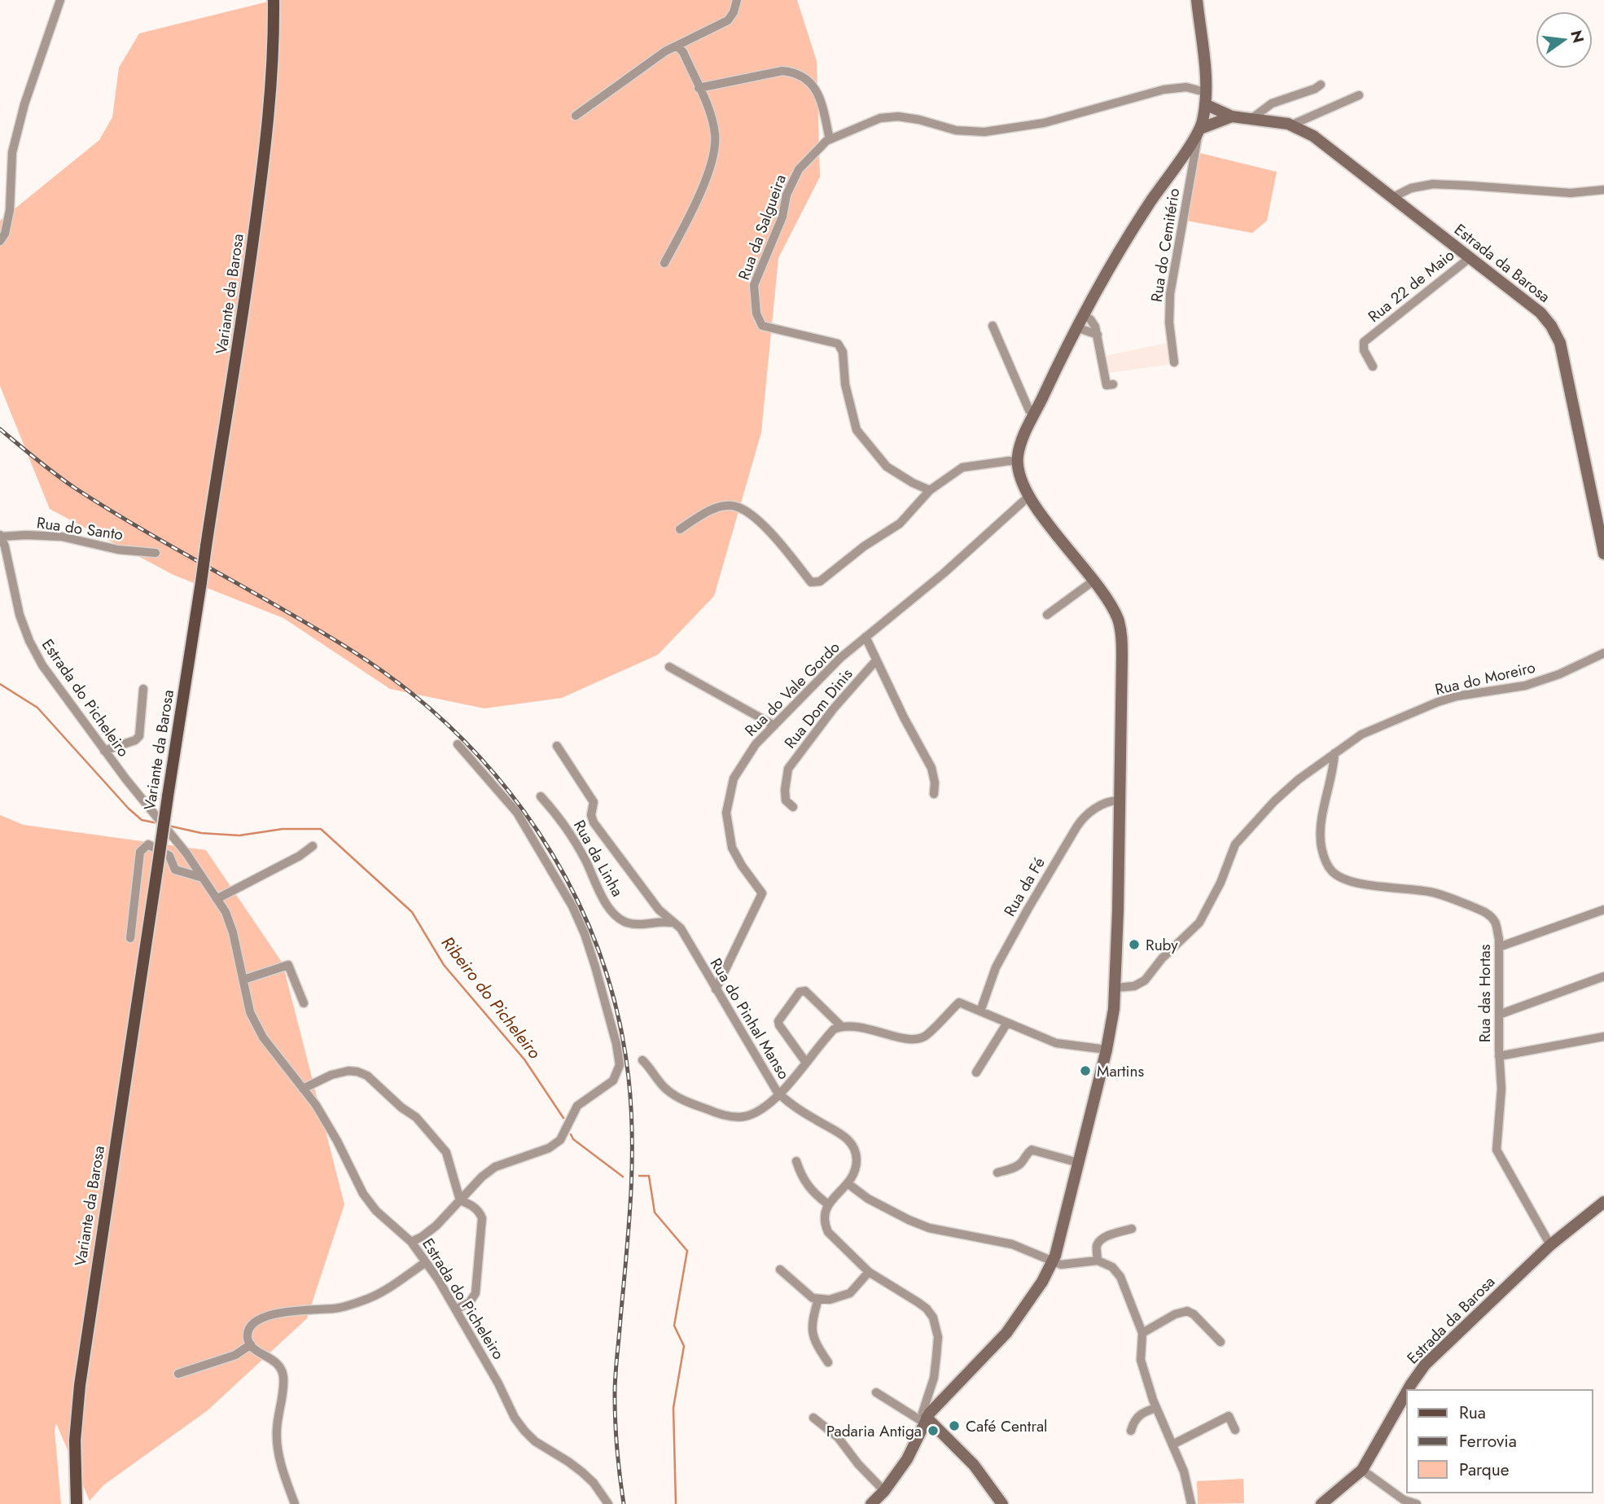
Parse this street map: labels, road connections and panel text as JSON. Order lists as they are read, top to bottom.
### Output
{
  "streets": {
    "main road": ["Estrada da Barosa", "Variante da Barosa"],
    "street": [
      "Rua da Salgueira",
      "Rua do Cemitério",
      "Rua 22 de Maio",
      "Rua do Santo",
      "Rua do Moreiro",
      "Rua do Vale Gordo",
      "Estrada do Picheleiro",
      "Rua Dom Dinis",
      "Rua da Linha",
      "Rua da Fé",
      "Rua das Hortas",
      "Rua do Pinhal Manso"
    ]
  },
  "crossings": [
    ["Rua da Salgueira", "Estrada da Barosa"],
    ["Rua do Cemitério", "Estrada da Barosa"],
    ["Estrada da Barosa", "Rua 22 de Maio"],
    ["Estrada da Barosa", "Rua das Hortas"],
    ["Rua do Santo", "Estrada do Picheleiro"],
    ["Rua do Moreiro", "Rua das Hortas"],
    ["Rua do Vale Gordo", "Rua do Pinhal Manso"],
    ["Rua da Linha", "Rua do Pinhal Manso"]
  ],
  "water": ["Ribeiro do Picheleiro"],
  "places": [
    "Ruby",
    "Martins",
    "Café Central",
    "Padaria Antiga"
  ],
  "legend": ["Rua", "Ferrovia", "Parque"],
  "north": "right"
}
